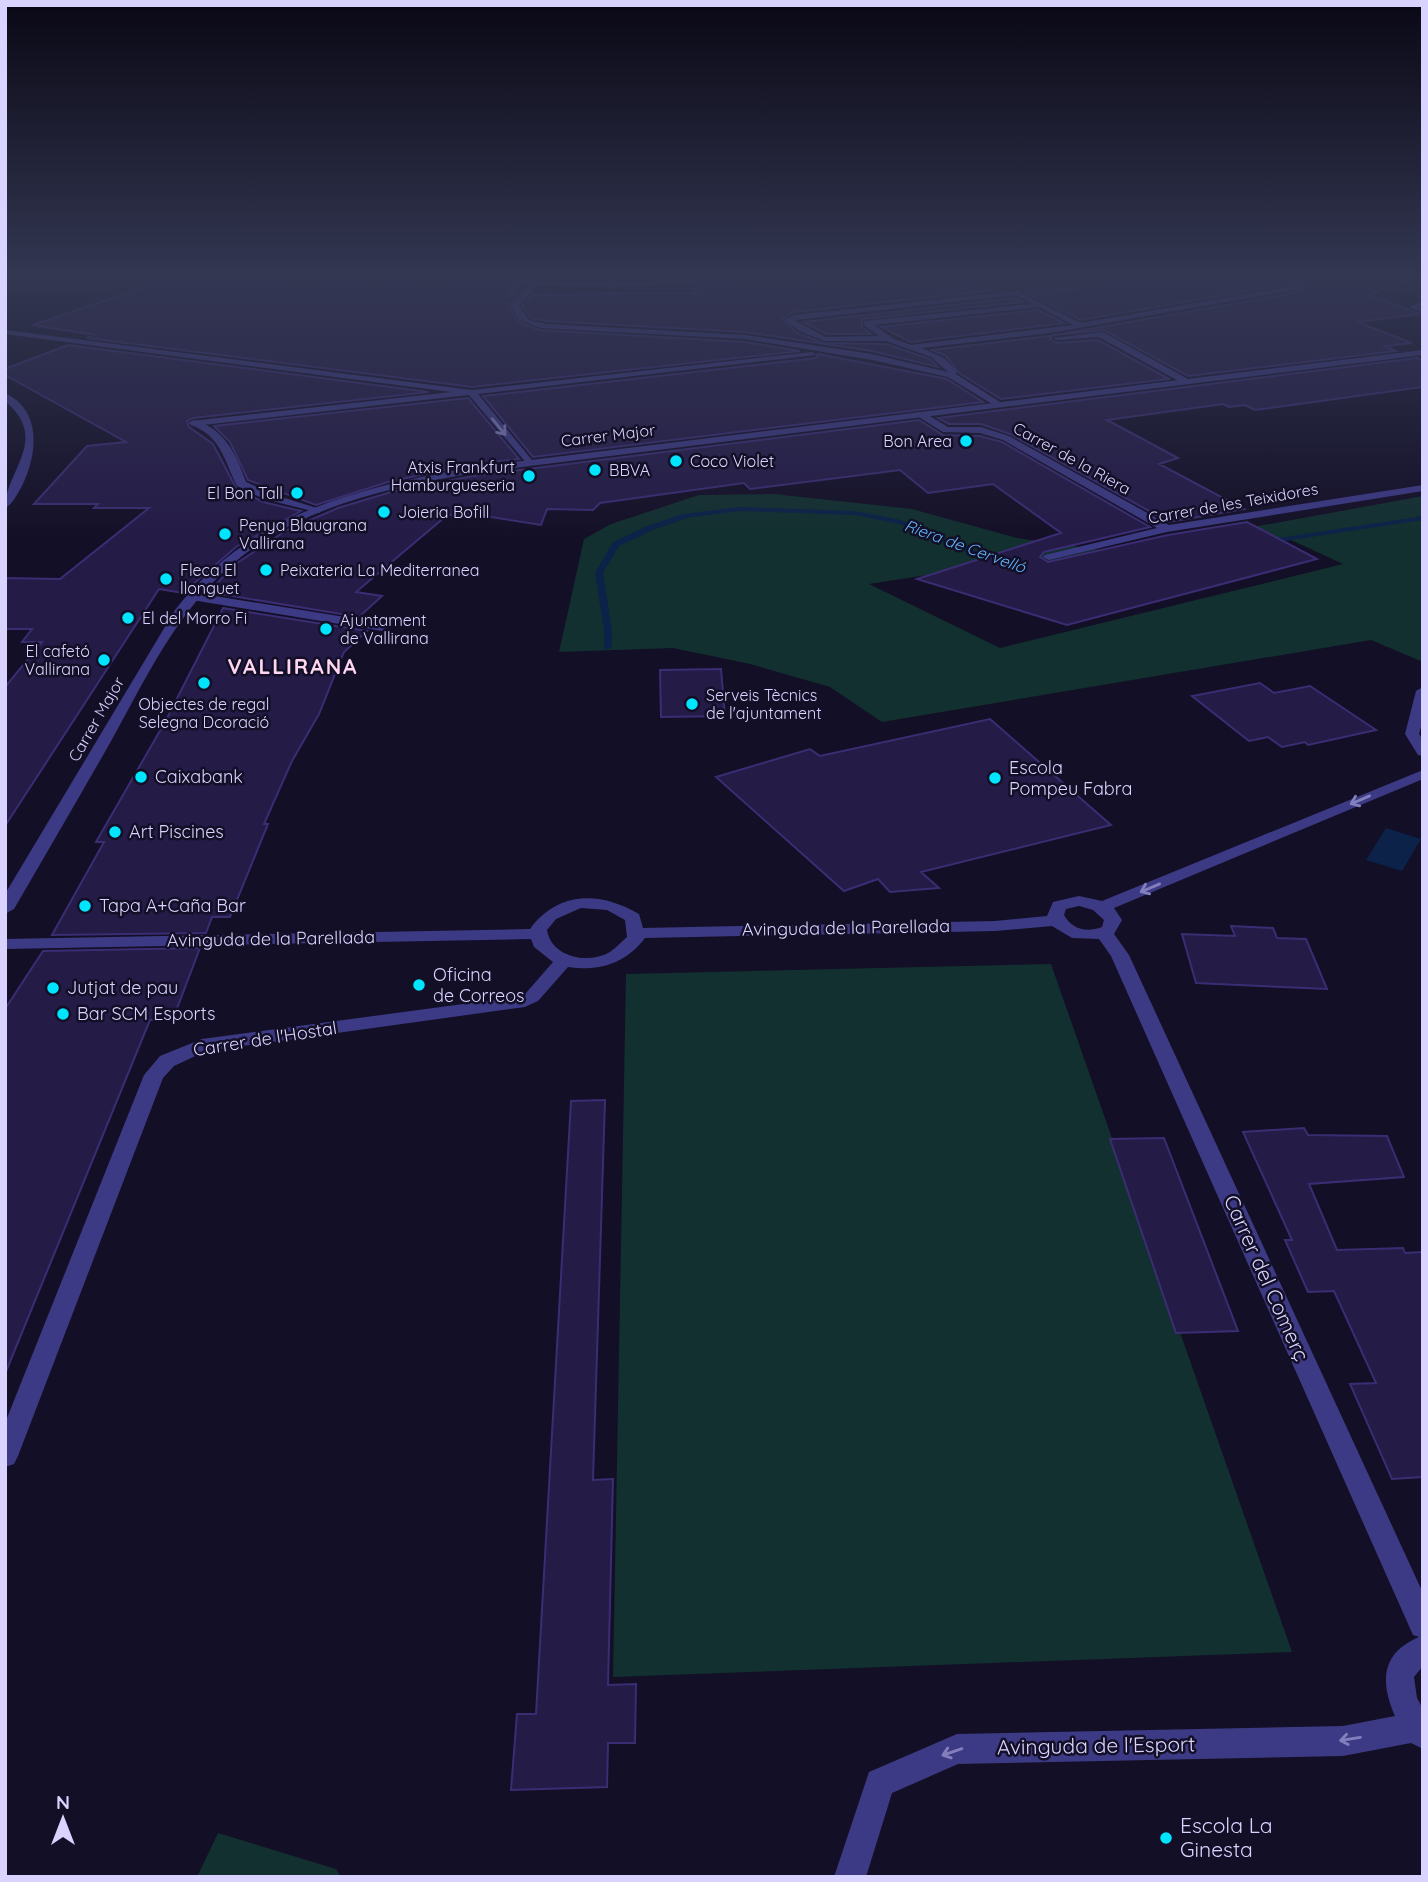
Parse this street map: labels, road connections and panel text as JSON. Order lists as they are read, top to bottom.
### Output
{
  "streets": {
    "street": [
      "Carrer Major",
      "Carrer de la Riera",
      "Carrer de les Teixidores",
      "Avinguda de la Parellada",
      "Carrer de l'Hostal",
      "Carrer del Comerç",
      "Avinguda de l'Esport"
    ]
  },
  "crossings": [
    ["Carrer Major", "Carrer de la Riera"],
    ["Carrer de la Riera", "Carrer de les Teixidores"],
    ["Avinguda de la Parellada", "Carrer de l'Hostal"]
  ],
  "one_way": ["Avinguda de l'Esport"],
  "districts": ["VALLIRANA"],
  "water": ["Riera de Cervelló"],
  "places": [
    "Bon Area",
    "Coco Violet",
    "BBVA",
    "Atxis Frankfurt Hamburgueseria",
    "El Bon Tall",
    "Joieria Bofill",
    "Penya Blaugrana Vallirana",
    "Peixateria La Mediterranea",
    "Fleca El llonguet",
    "El del Morro Fi",
    "Ajuntament de Vallirana",
    "El cafetó Vallirana",
    "Objectes de regal Selegna Dcoració",
    "Serveis Tècnics de l'ajuntament",
    "Caixabank",
    "Escola Pompeu Fabra",
    "Art Piscines",
    "Tapa A+Caña Bar",
    "Oficina de Correos",
    "Jutjat de pau",
    "Bar SCM Esports",
    "Escola La Ginesta"
  ],
  "north": "top"
}
